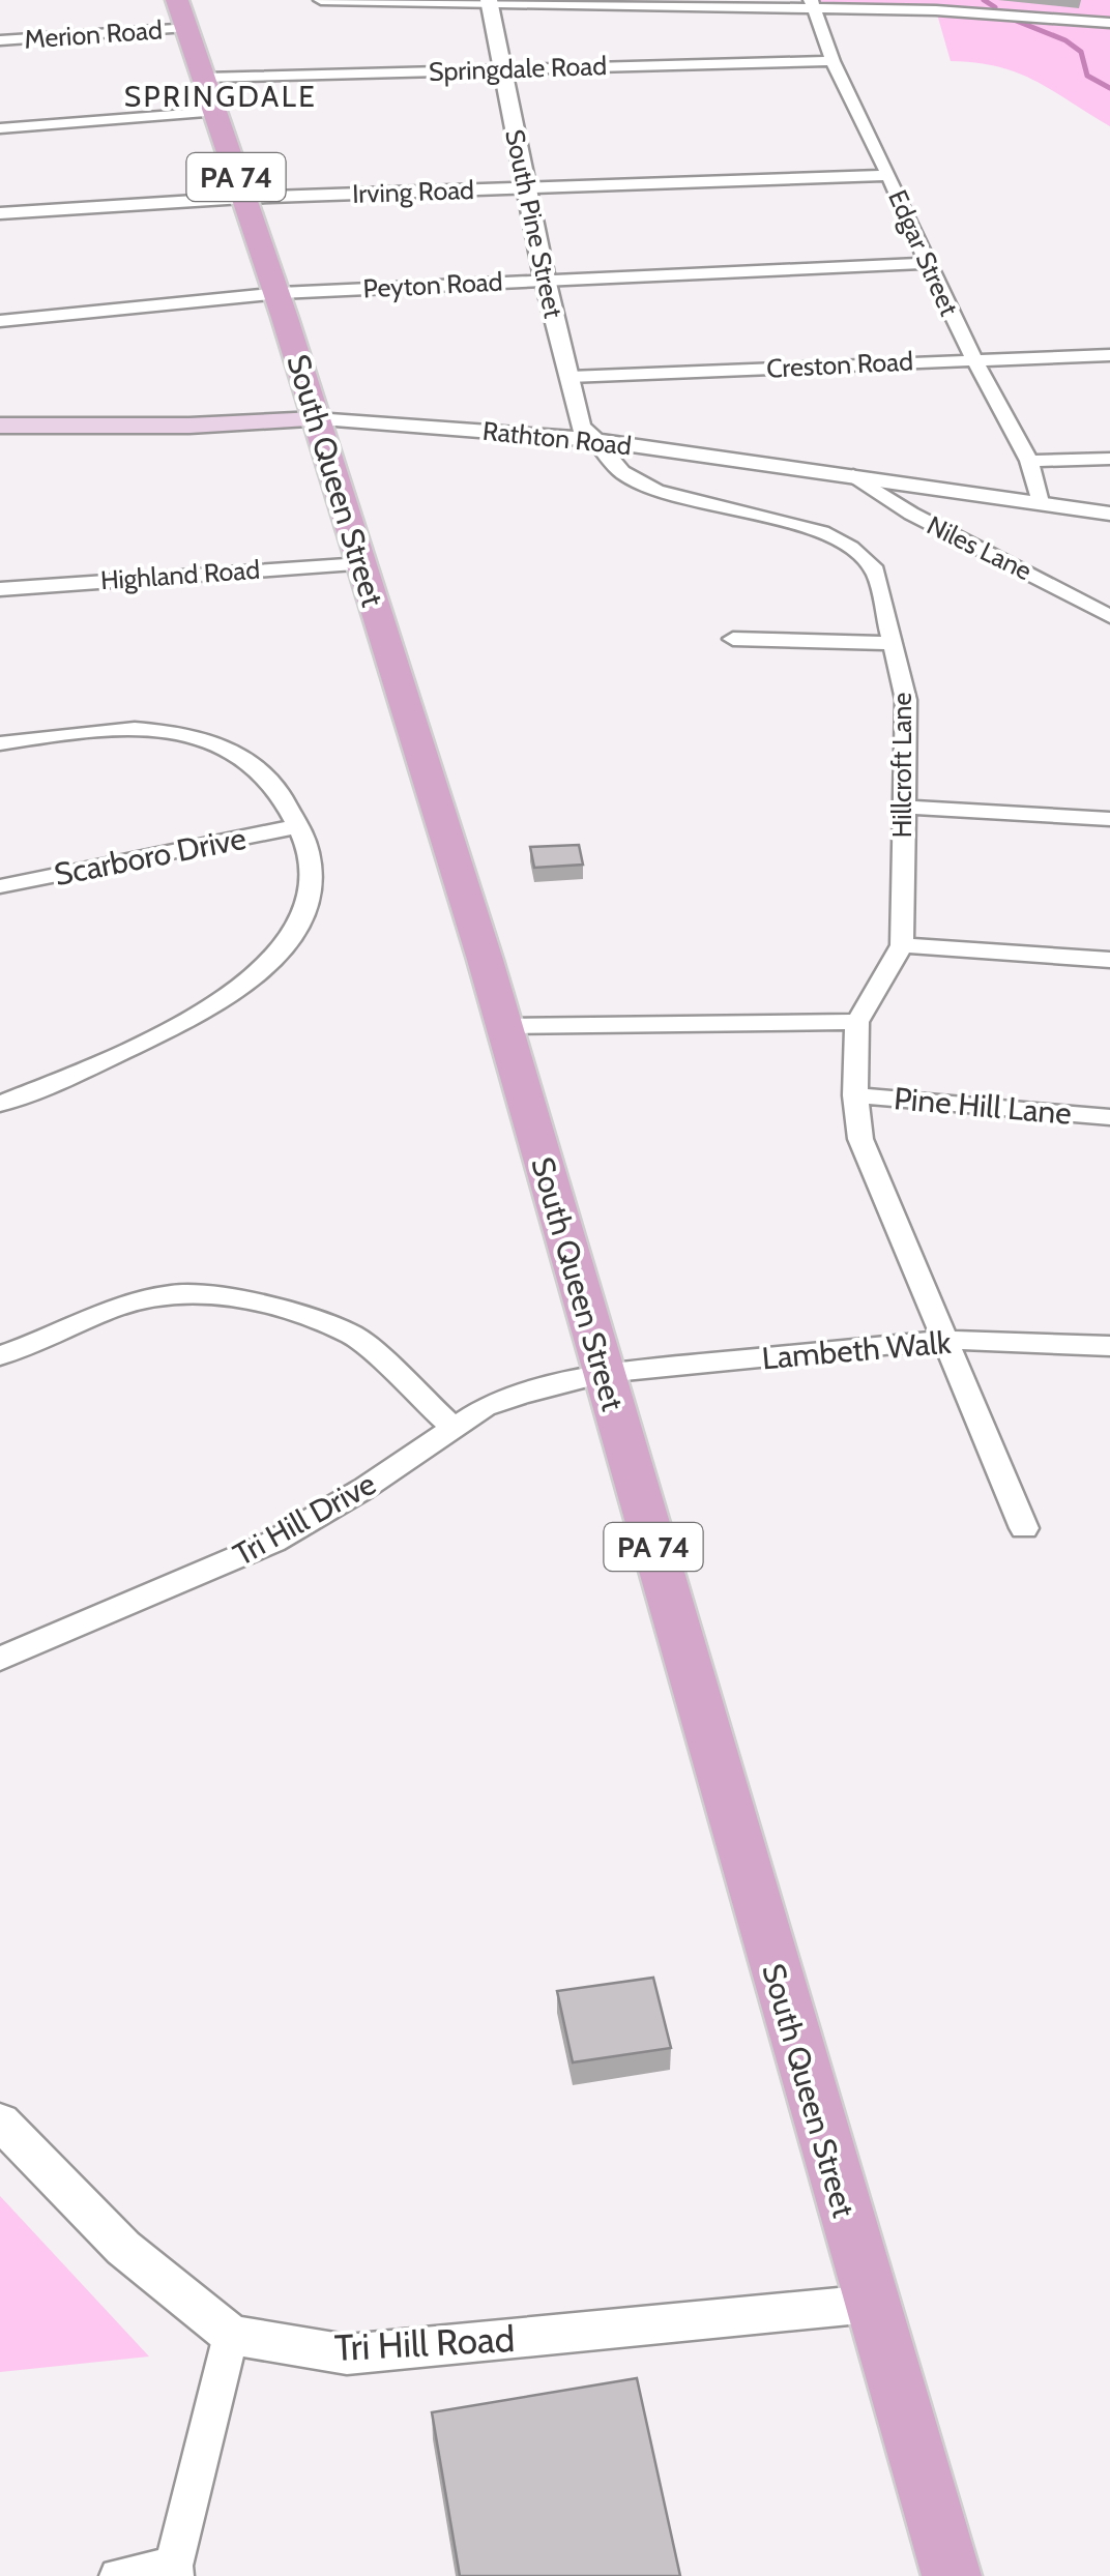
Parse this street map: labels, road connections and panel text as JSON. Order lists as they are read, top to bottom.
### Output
{
  "streets": {
    "main road": ["PA 74", "Rathton Road", "South Queen Street"],
    "street": [
      "Merion Road",
      "Springdale Road",
      "Irving Road",
      "South Pine Street",
      "Edgar Street",
      "Peyton Road",
      "Creston Road",
      "Niles Lane",
      "Highland Road",
      "Hillcroft Lane",
      "Scarboro Drive",
      "Pine Hill Lane",
      "Lambeth Walk",
      "Tri Hill Drive",
      "Tri Hill Road"
    ]
  },
  "crossings": [
    ["Merion Road", "South Queen Street"],
    ["Springdale Road", "South Pine Street"],
    ["Springdale Road", "Edgar Street"],
    ["Springdale Road", "South Queen Street"],
    ["Irving Road", "South Pine Street"],
    ["Irving Road", "Edgar Street"],
    ["Irving Road", "South Queen Street"],
    ["South Pine Street", "Peyton Road"],
    ["South Pine Street", "Creston Road"],
    ["South Pine Street", "Rathton Road"],
    ["South Pine Street", "Hillcroft Lane"],
    ["Edgar Street", "Peyton Road"],
    ["Edgar Street", "Creston Road"],
    ["Edgar Street", "Rathton Road"],
    ["Peyton Road", "South Queen Street"],
    ["Rathton Road", "South Queen Street"],
    ["Rathton Road", "Niles Lane"],
    ["Rathton Road", "Hillcroft Lane"],
    ["South Queen Street", "Highland Road"],
    ["South Queen Street", "Lambeth Walk"],
    ["South Queen Street", "Tri Hill Drive"],
    ["South Queen Street", "Tri Hill Road"],
    ["Hillcroft Lane", "Pine Hill Lane"],
    ["Hillcroft Lane", "Lambeth Walk"],
    ["Lambeth Walk", "Tri Hill Drive"]
  ],
  "districts": ["SPRINGDALE"]
}
